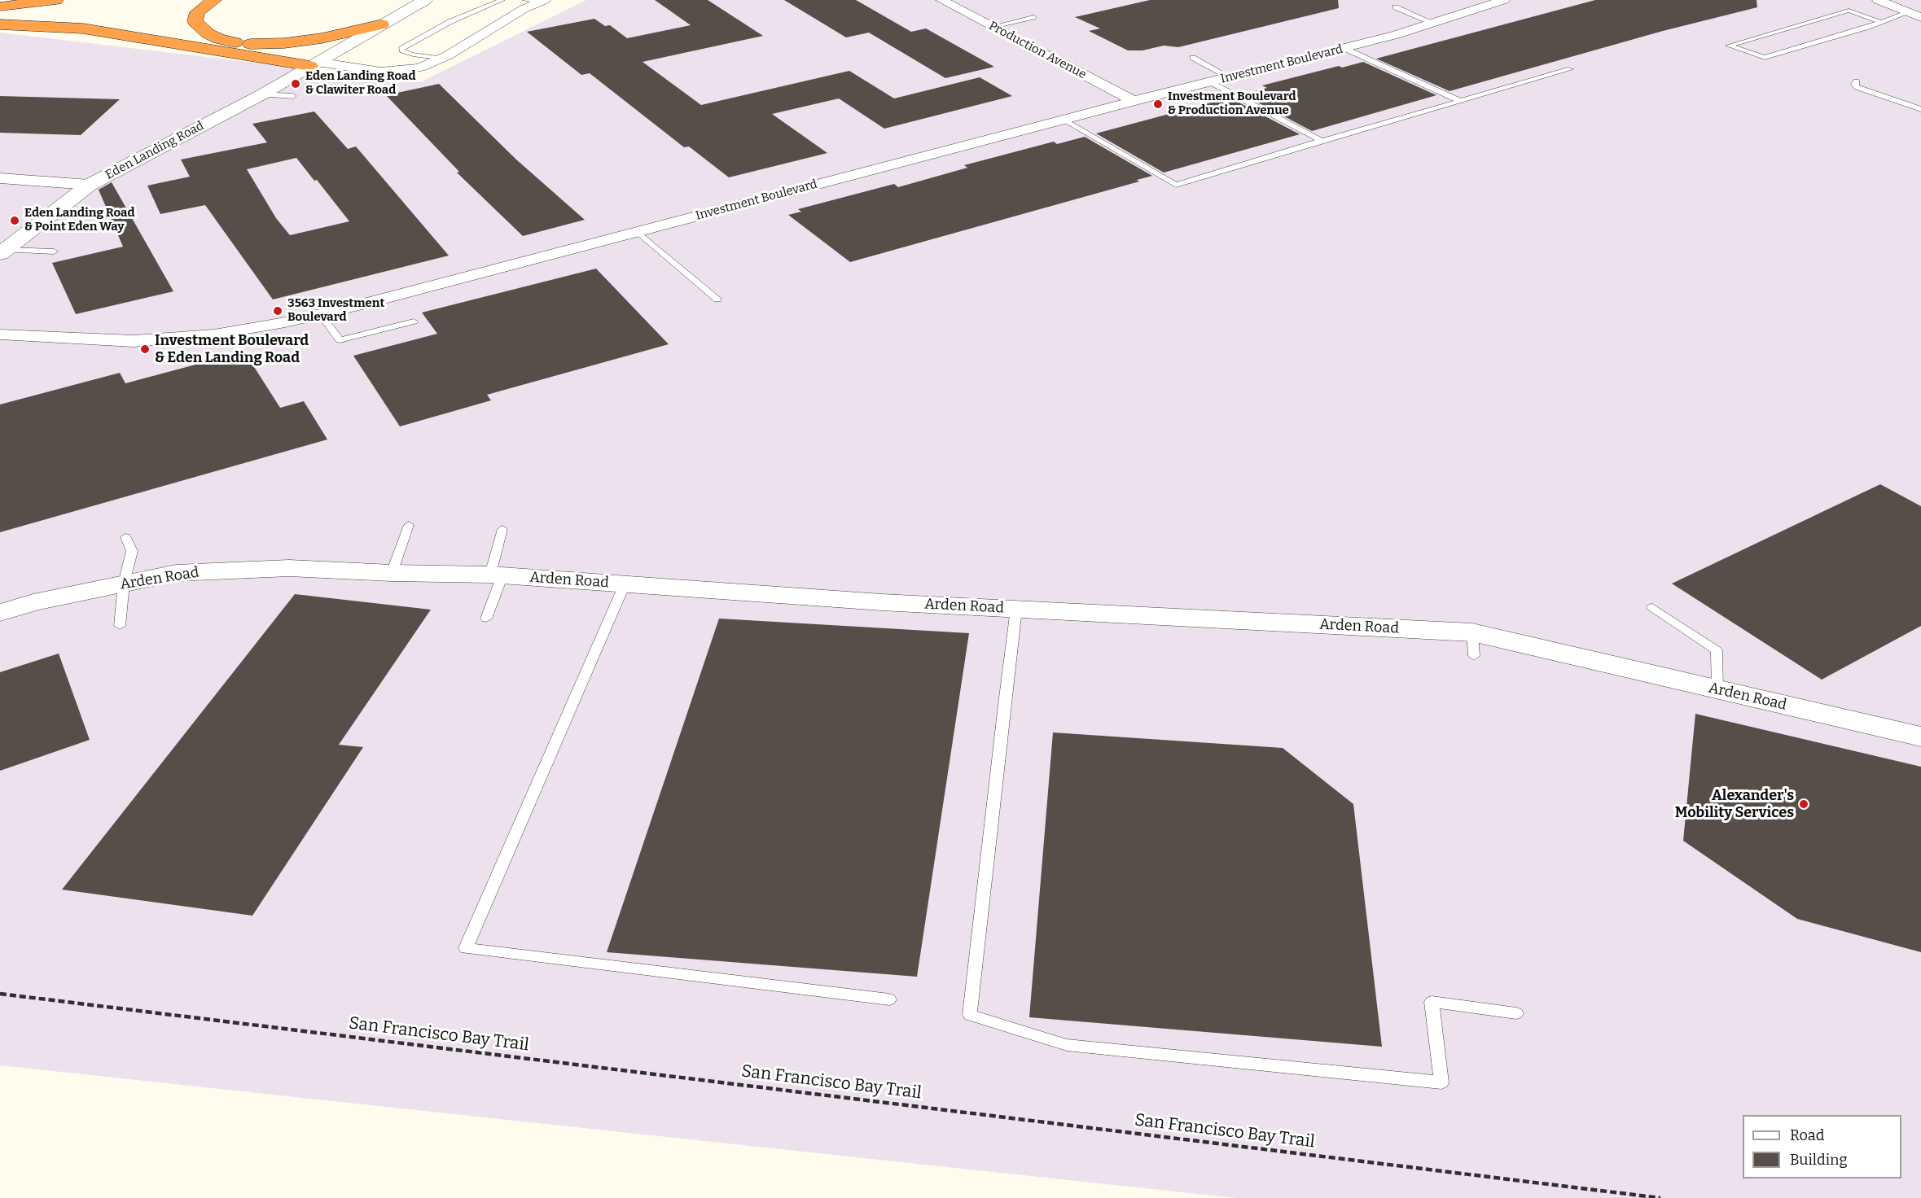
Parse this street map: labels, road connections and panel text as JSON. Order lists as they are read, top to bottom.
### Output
{
  "streets": {
    "street": [
      "Production Avenue",
      "Investment Boulevard",
      "Eden Landing Road",
      "Arden Road"
    ],
    "path": ["San Francisco Bay Trail"]
  },
  "crossings": [
    ["Production Avenue", "Investment Boulevard"]
  ],
  "places": [
    "Eden Landing Road & Clawiter Road",
    "Investment Boulevard & Production Avenue",
    "Eden Landing Road & Point Eden Way",
    "3563 Investment Boulevard",
    "Investment Boulevard & Eden Landing Road",
    "Alexander's Mobility Services"
  ],
  "legend": ["Road", "Building"]
}
